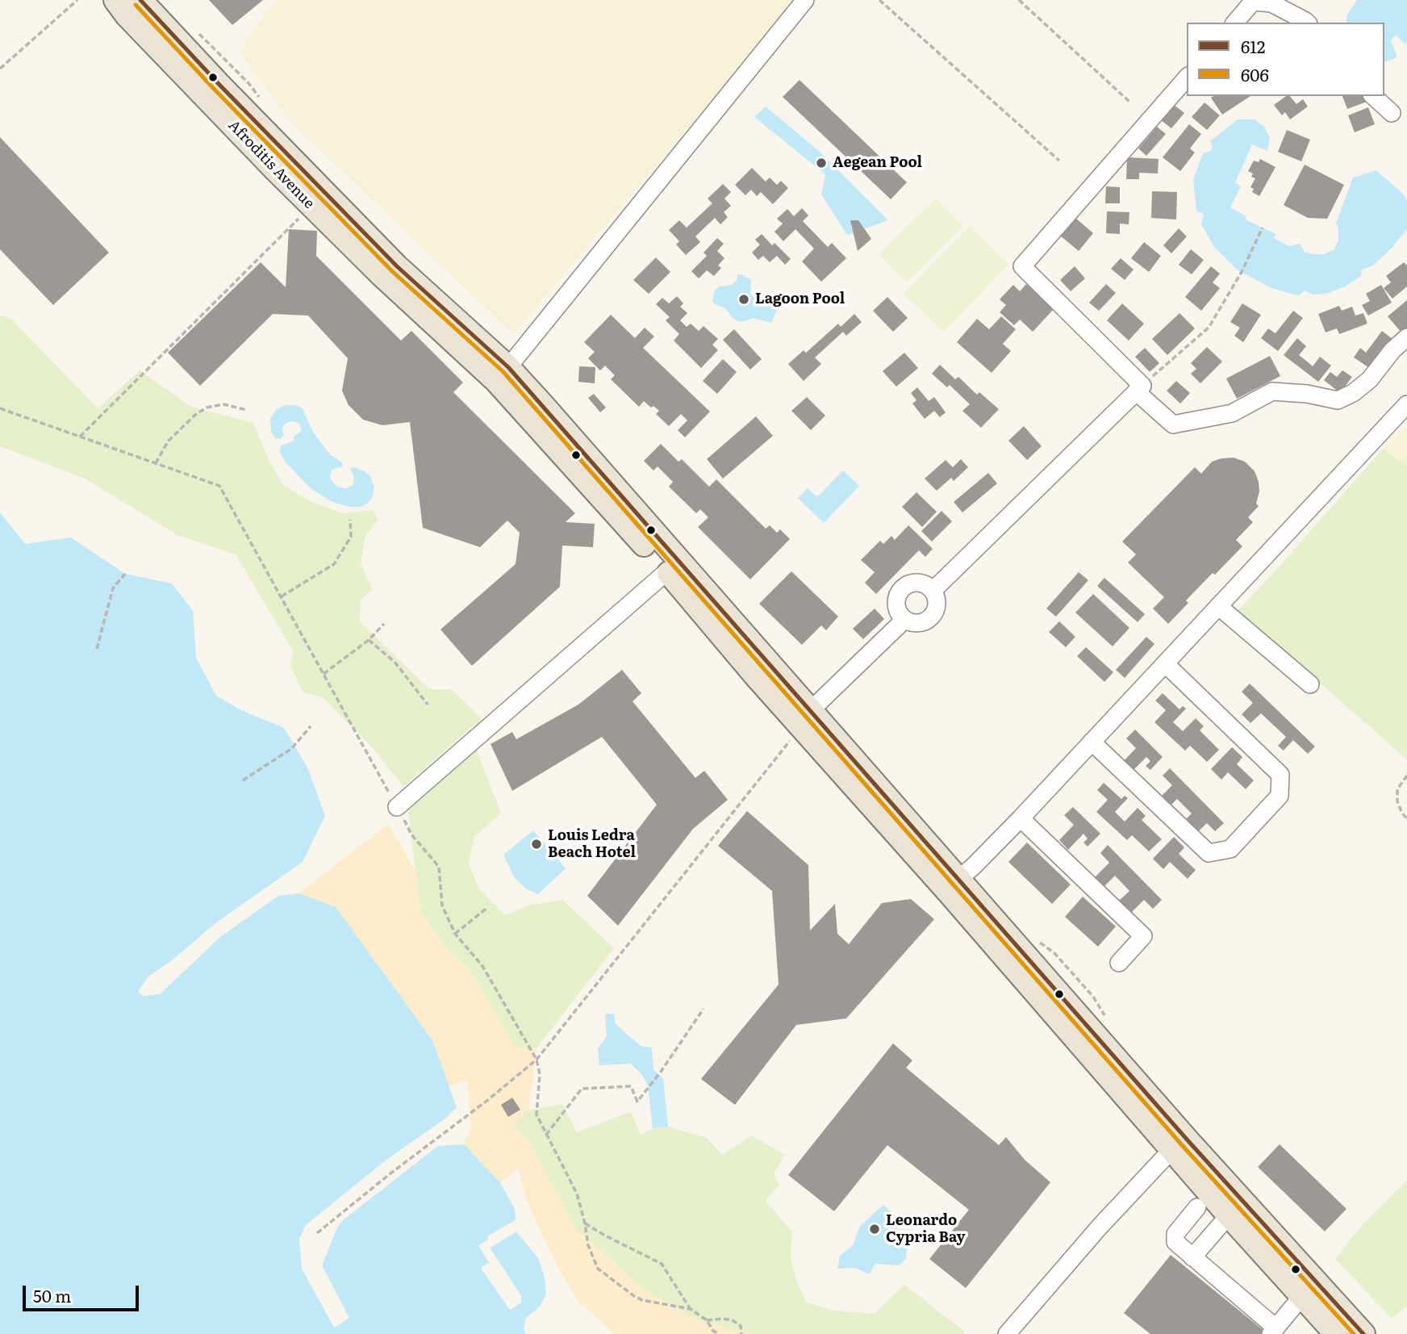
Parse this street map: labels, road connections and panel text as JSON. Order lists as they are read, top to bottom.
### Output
{
  "streets": {
    "main road": ["Afroditis Avenue"]
  },
  "places": [
    "Aegean Pool",
    "Lagoon Pool",
    "Louis Ledra Beach Hotel",
    "Leonardo Cypria Bay"
  ],
  "lines": ["transit line 612", "transit line 606"],
  "legend": ["612", "606"],
  "scale_bar": "50 m"
}
